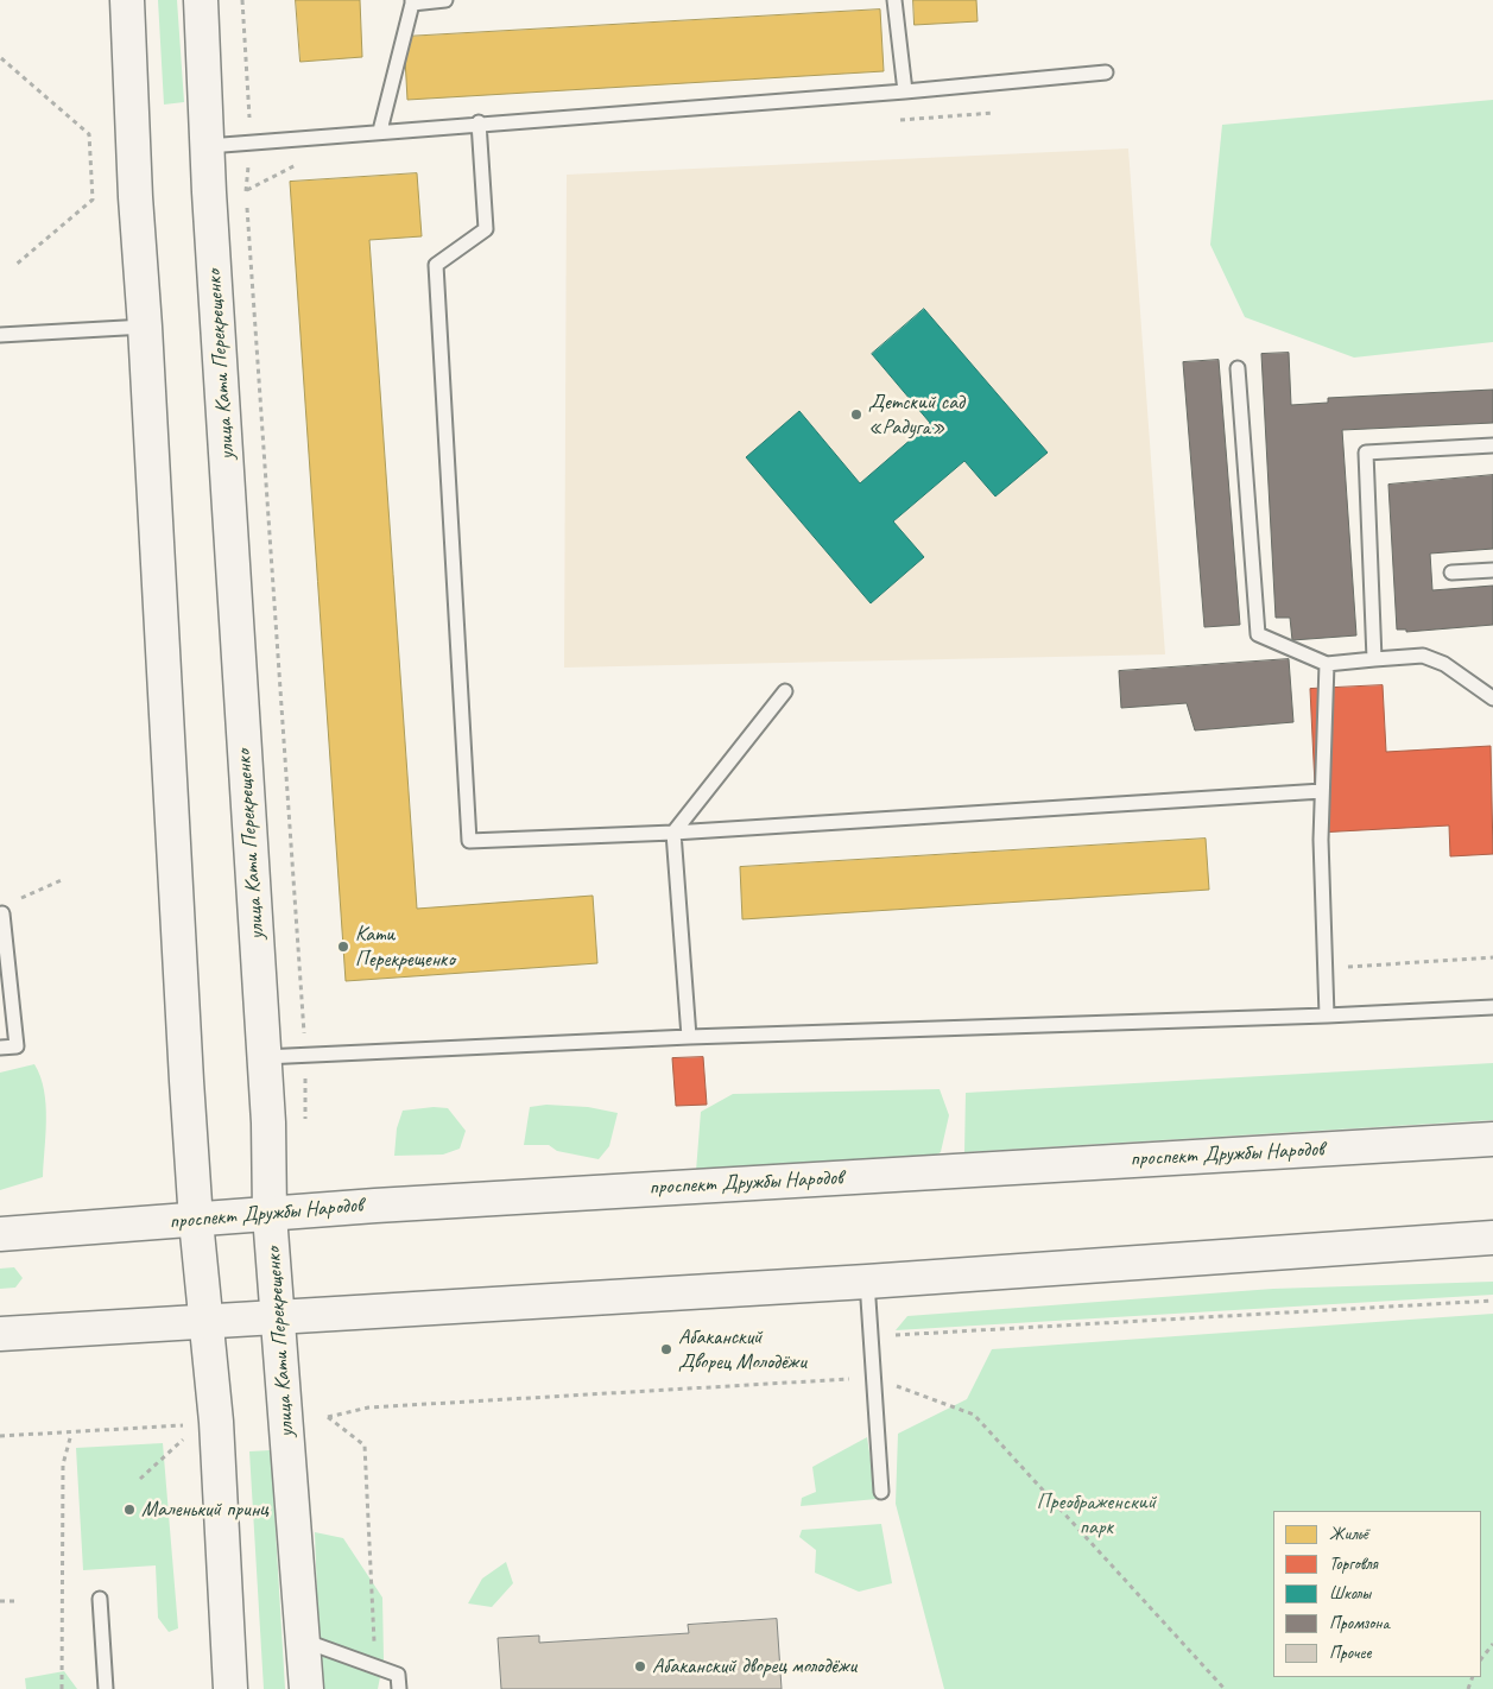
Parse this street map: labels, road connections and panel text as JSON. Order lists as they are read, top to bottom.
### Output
{
  "streets": {
    "street": ["улица Кати Перекрещенко", "проспект Дружбы Народов"]
  },
  "crossings": [
    ["улица Кати Перекрещенко", "проспект Дружбы Народов"]
  ],
  "parks": ["Преображенский парк"],
  "places": [
    "Детский сад «Радуга»",
    "Кати Перекрещенко",
    "Абаканский Дворец Молодёжи",
    "Маленький принц",
    "Абаканский дворец молодёжи"
  ],
  "legend": [
    "Жильё",
    "Торговля",
    "Школы",
    "Промзона",
    "Прочее"
  ]
}
